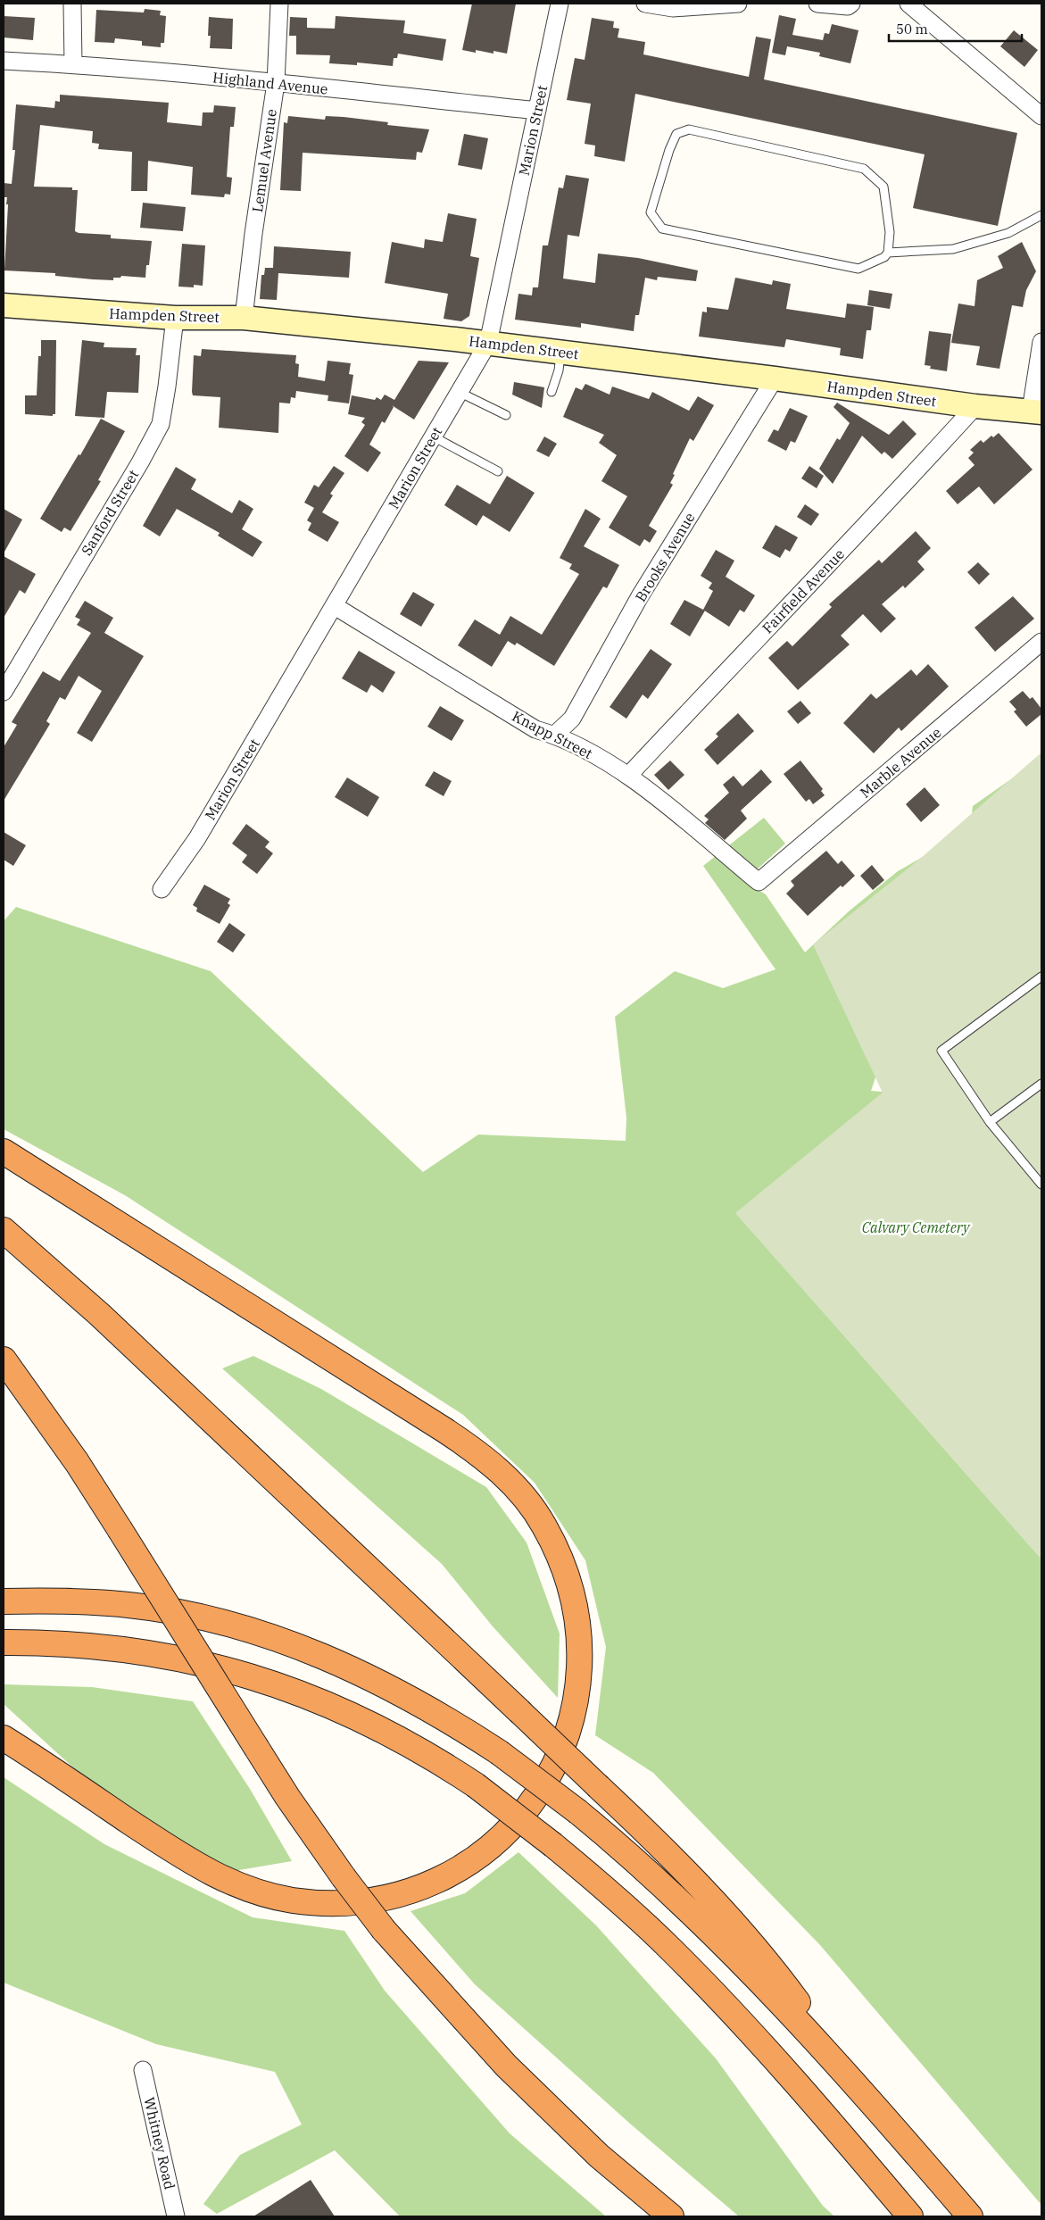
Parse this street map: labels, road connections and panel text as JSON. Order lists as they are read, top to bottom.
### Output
{
  "streets": {
    "main road": ["Hampden Street"],
    "street": [
      "Highland Avenue",
      "Marion Street",
      "Lemuel Avenue",
      "Sanford Street",
      "Brooks Avenue",
      "Fairfield Avenue",
      "Knapp Street",
      "Marble Avenue",
      "Whitney Road"
    ]
  },
  "crossings": [
    ["Highland Avenue", "Marion Street"],
    ["Highland Avenue", "Lemuel Avenue"],
    ["Marion Street", "Hampden Street"],
    ["Marion Street", "Knapp Street"],
    ["Lemuel Avenue", "Hampden Street"],
    ["Hampden Street", "Sanford Street"],
    ["Hampden Street", "Brooks Avenue"],
    ["Hampden Street", "Fairfield Avenue"],
    ["Brooks Avenue", "Knapp Street"],
    ["Fairfield Avenue", "Knapp Street"],
    ["Knapp Street", "Marble Avenue"]
  ],
  "parks": ["Calvary Cemetery"],
  "scale_bar": "50 m"
}
